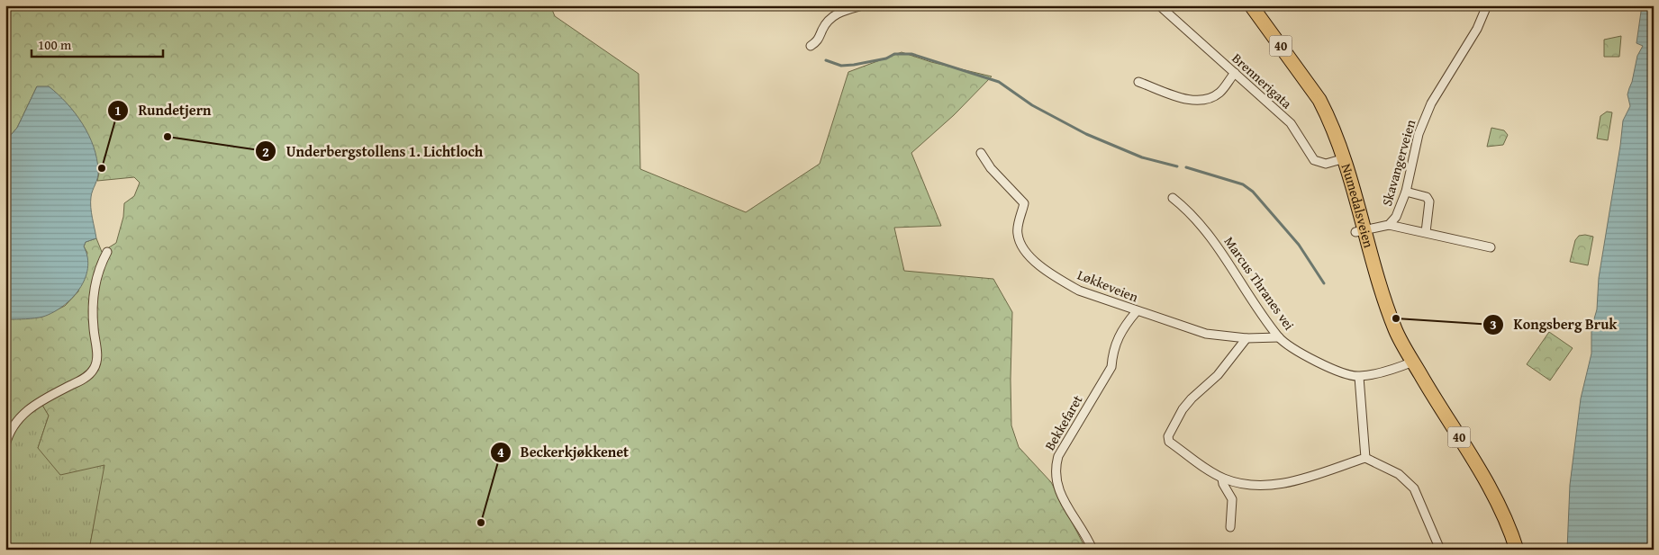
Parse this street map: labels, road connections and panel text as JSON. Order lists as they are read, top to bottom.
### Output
{
  "streets": {
    "main road": ["40", "Numedalsveien"],
    "street": [
      "Brennerigata",
      "Skavangerveien",
      "Marcus Thranes vei",
      "Løkkeveien",
      "Bekkefaret"
    ]
  },
  "crossings": [
    ["Brennerigata", "Numedalsveien"],
    ["Skavangerveien", "Numedalsveien"],
    ["Marcus Thranes vei", "Løkkeveien"],
    ["Løkkeveien", "Bekkefaret"]
  ],
  "places": [
    "Underbergstollens 1. Lichtloch",
    "Rundetjern",
    "Kongsberg Bruk",
    "Beckerkjøkkenet"
  ],
  "scale_bar": "100 m"
}
